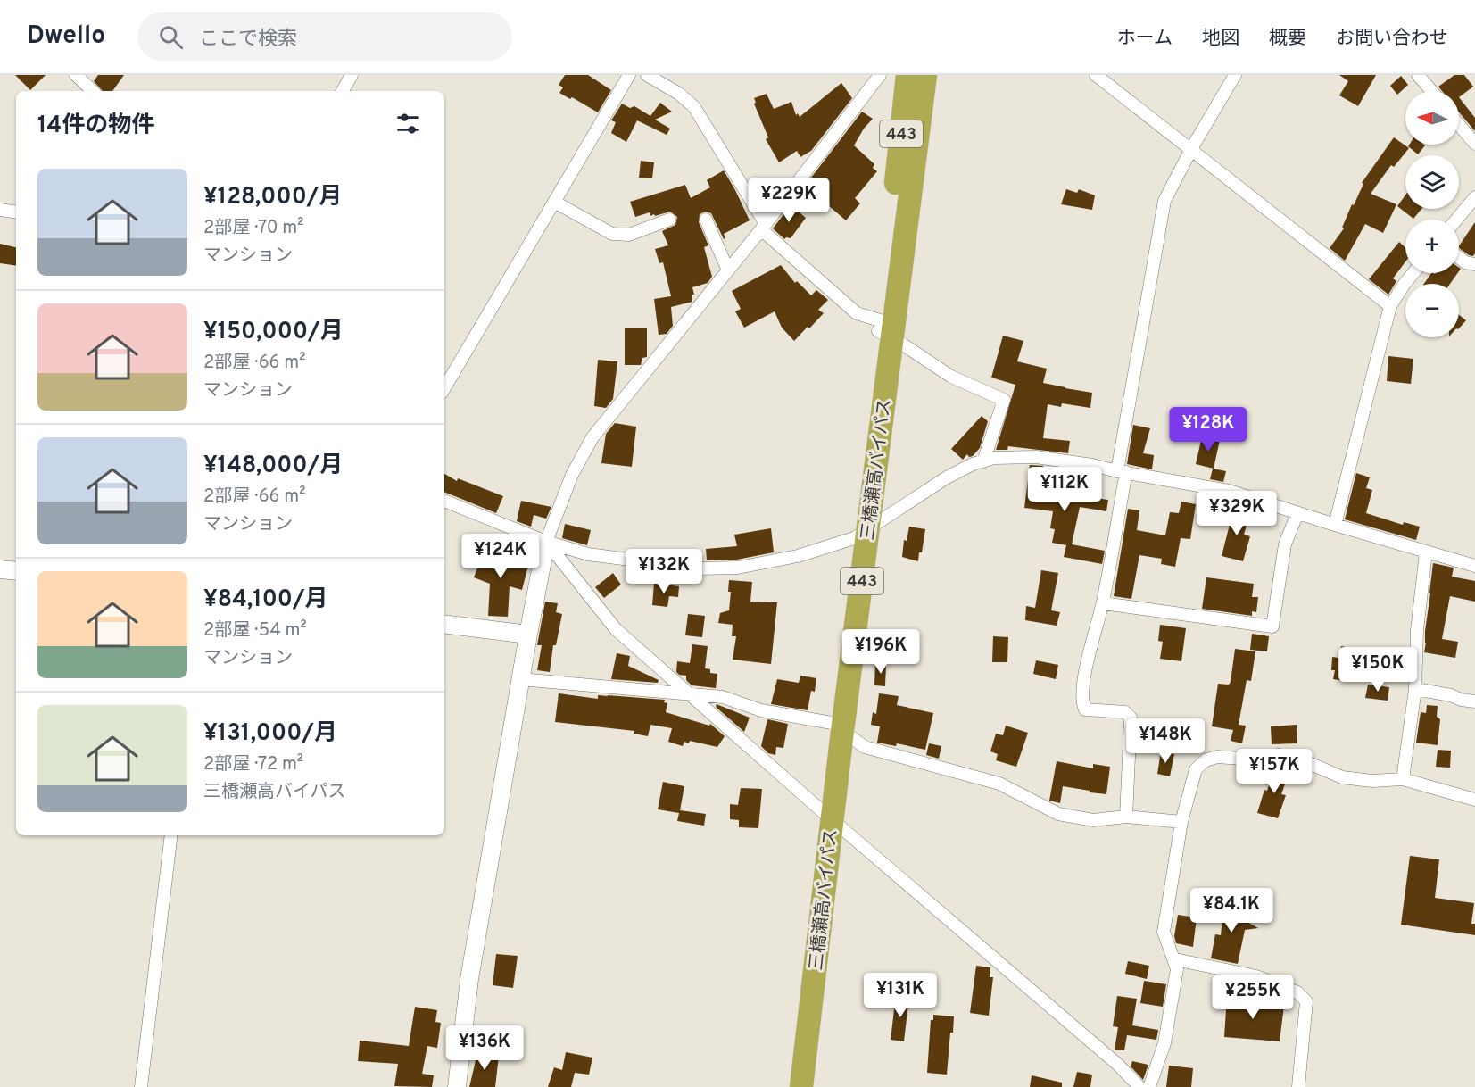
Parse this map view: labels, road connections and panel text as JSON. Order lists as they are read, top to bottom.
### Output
{
  "streets": {
    "highway": ["443", "三橋瀬高バイパス"]
  },
  "north": "left",
  "page": {
    "header": "Dwello",
    "search": "ここで検索",
    "nav": [
      "ホーム",
      "地図",
      "概要",
      "お問い合わせ"
    ],
    "map_buttons": ["+", "−"],
    "heading": "14件の物件",
    "list": [
      {
        "name": "¥128,000/月",
        "note": "2部屋 · 70 m² · マンション"
      },
      {
        "name": "¥150,000/月",
        "note": "2部屋 · 66 m² · マンション"
      },
      {
        "name": "¥148,000/月",
        "note": "2部屋 · 66 m² · マンション"
      },
      {
        "name": "¥84,100/月",
        "note": "2部屋 · 54 m² · マンション"
      },
      {
        "name": "¥131,000/月",
        "note": "2部屋 · 72 m² · 三橋瀬高バイパス"
      }
    ],
    "price": [
      "¥229K",
      "¥128K",
      "¥112K",
      "¥329K",
      "¥124K",
      "¥132K",
      "¥196K",
      "¥150K",
      "¥148K",
      "¥157K",
      "¥84.1K",
      "¥131K",
      "¥255K",
      "¥136K"
    ]
  }
}
